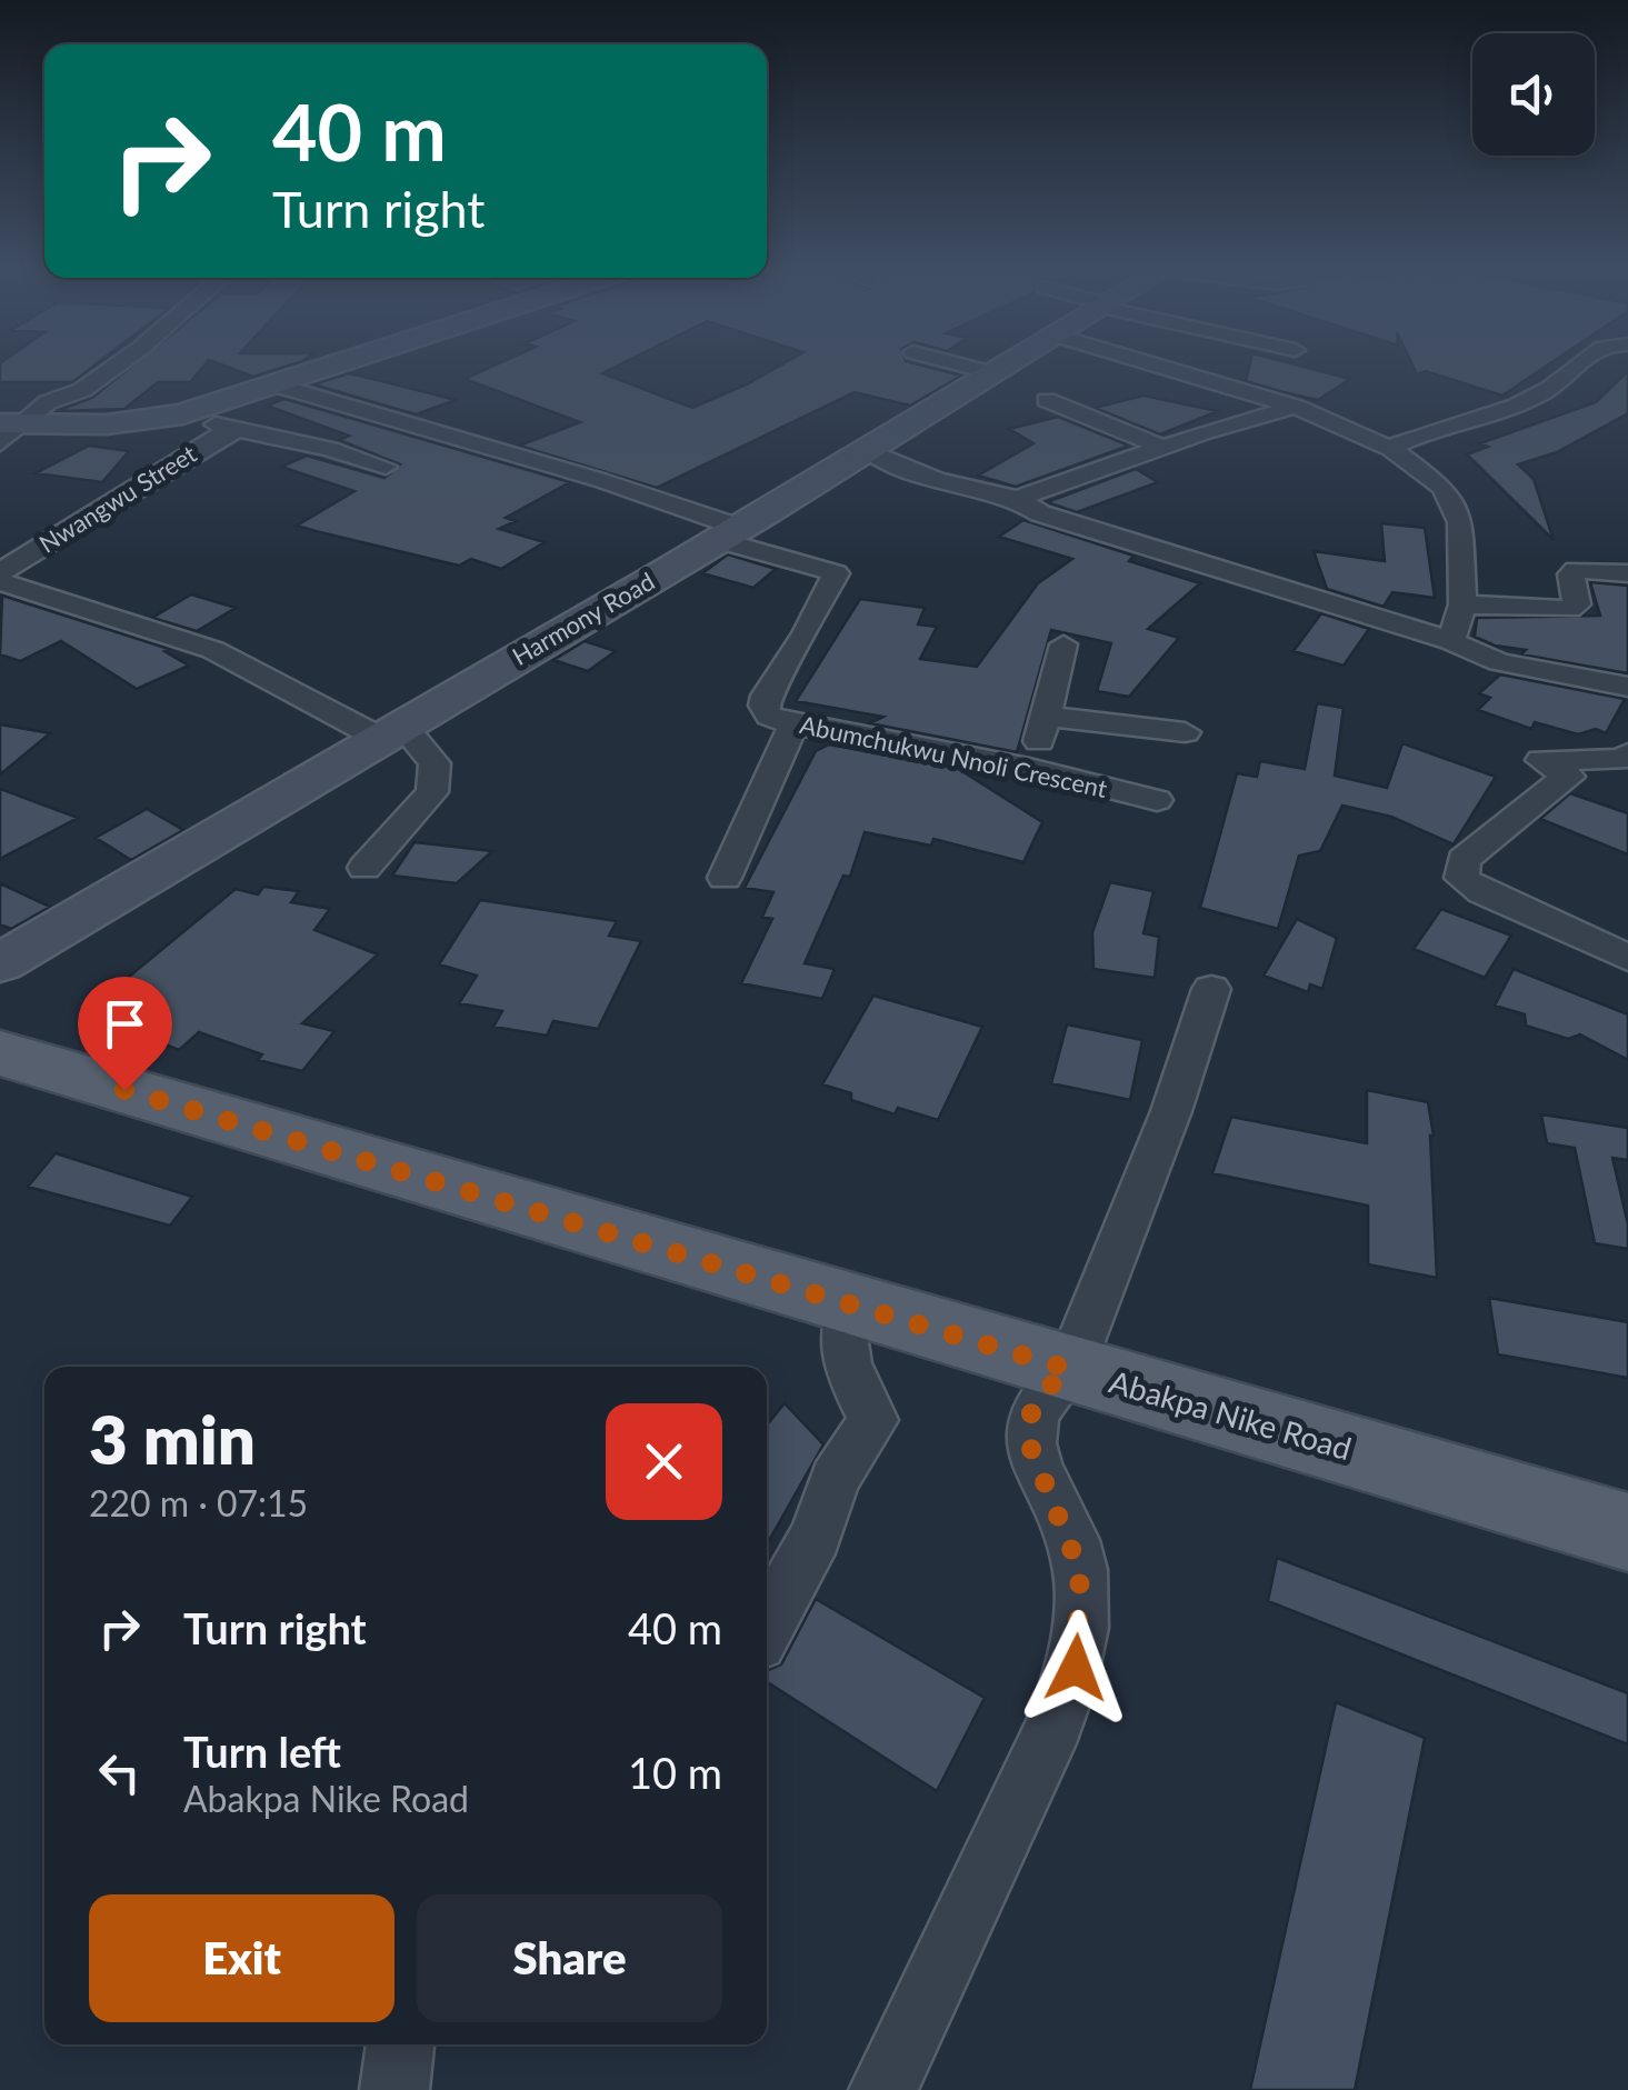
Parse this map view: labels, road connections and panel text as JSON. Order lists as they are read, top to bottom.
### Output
{
  "streets": {
    "main road": ["Harmony Road", "Abakpa Nike Road"],
    "street": ["Nwangwu Street", "Abumchukwu Nnoli Crescent"]
  },
  "crossings": [
    ["Harmony Road", "Abumchukwu Nnoli Crescent"]
  ],
  "page": {
    "turn": ["40 m", "Turn right"],
    "heading": ["3 min", "220 m · 07:15"],
    "list": [
      {
        "name": "Turn right",
        "value": "40 m"
      },
      {
        "name": "Turn left",
        "note": "Abakpa Nike Road",
        "value": "10 m"
      }
    ],
    "buttons": ["Exit", "Share"]
  }
}
